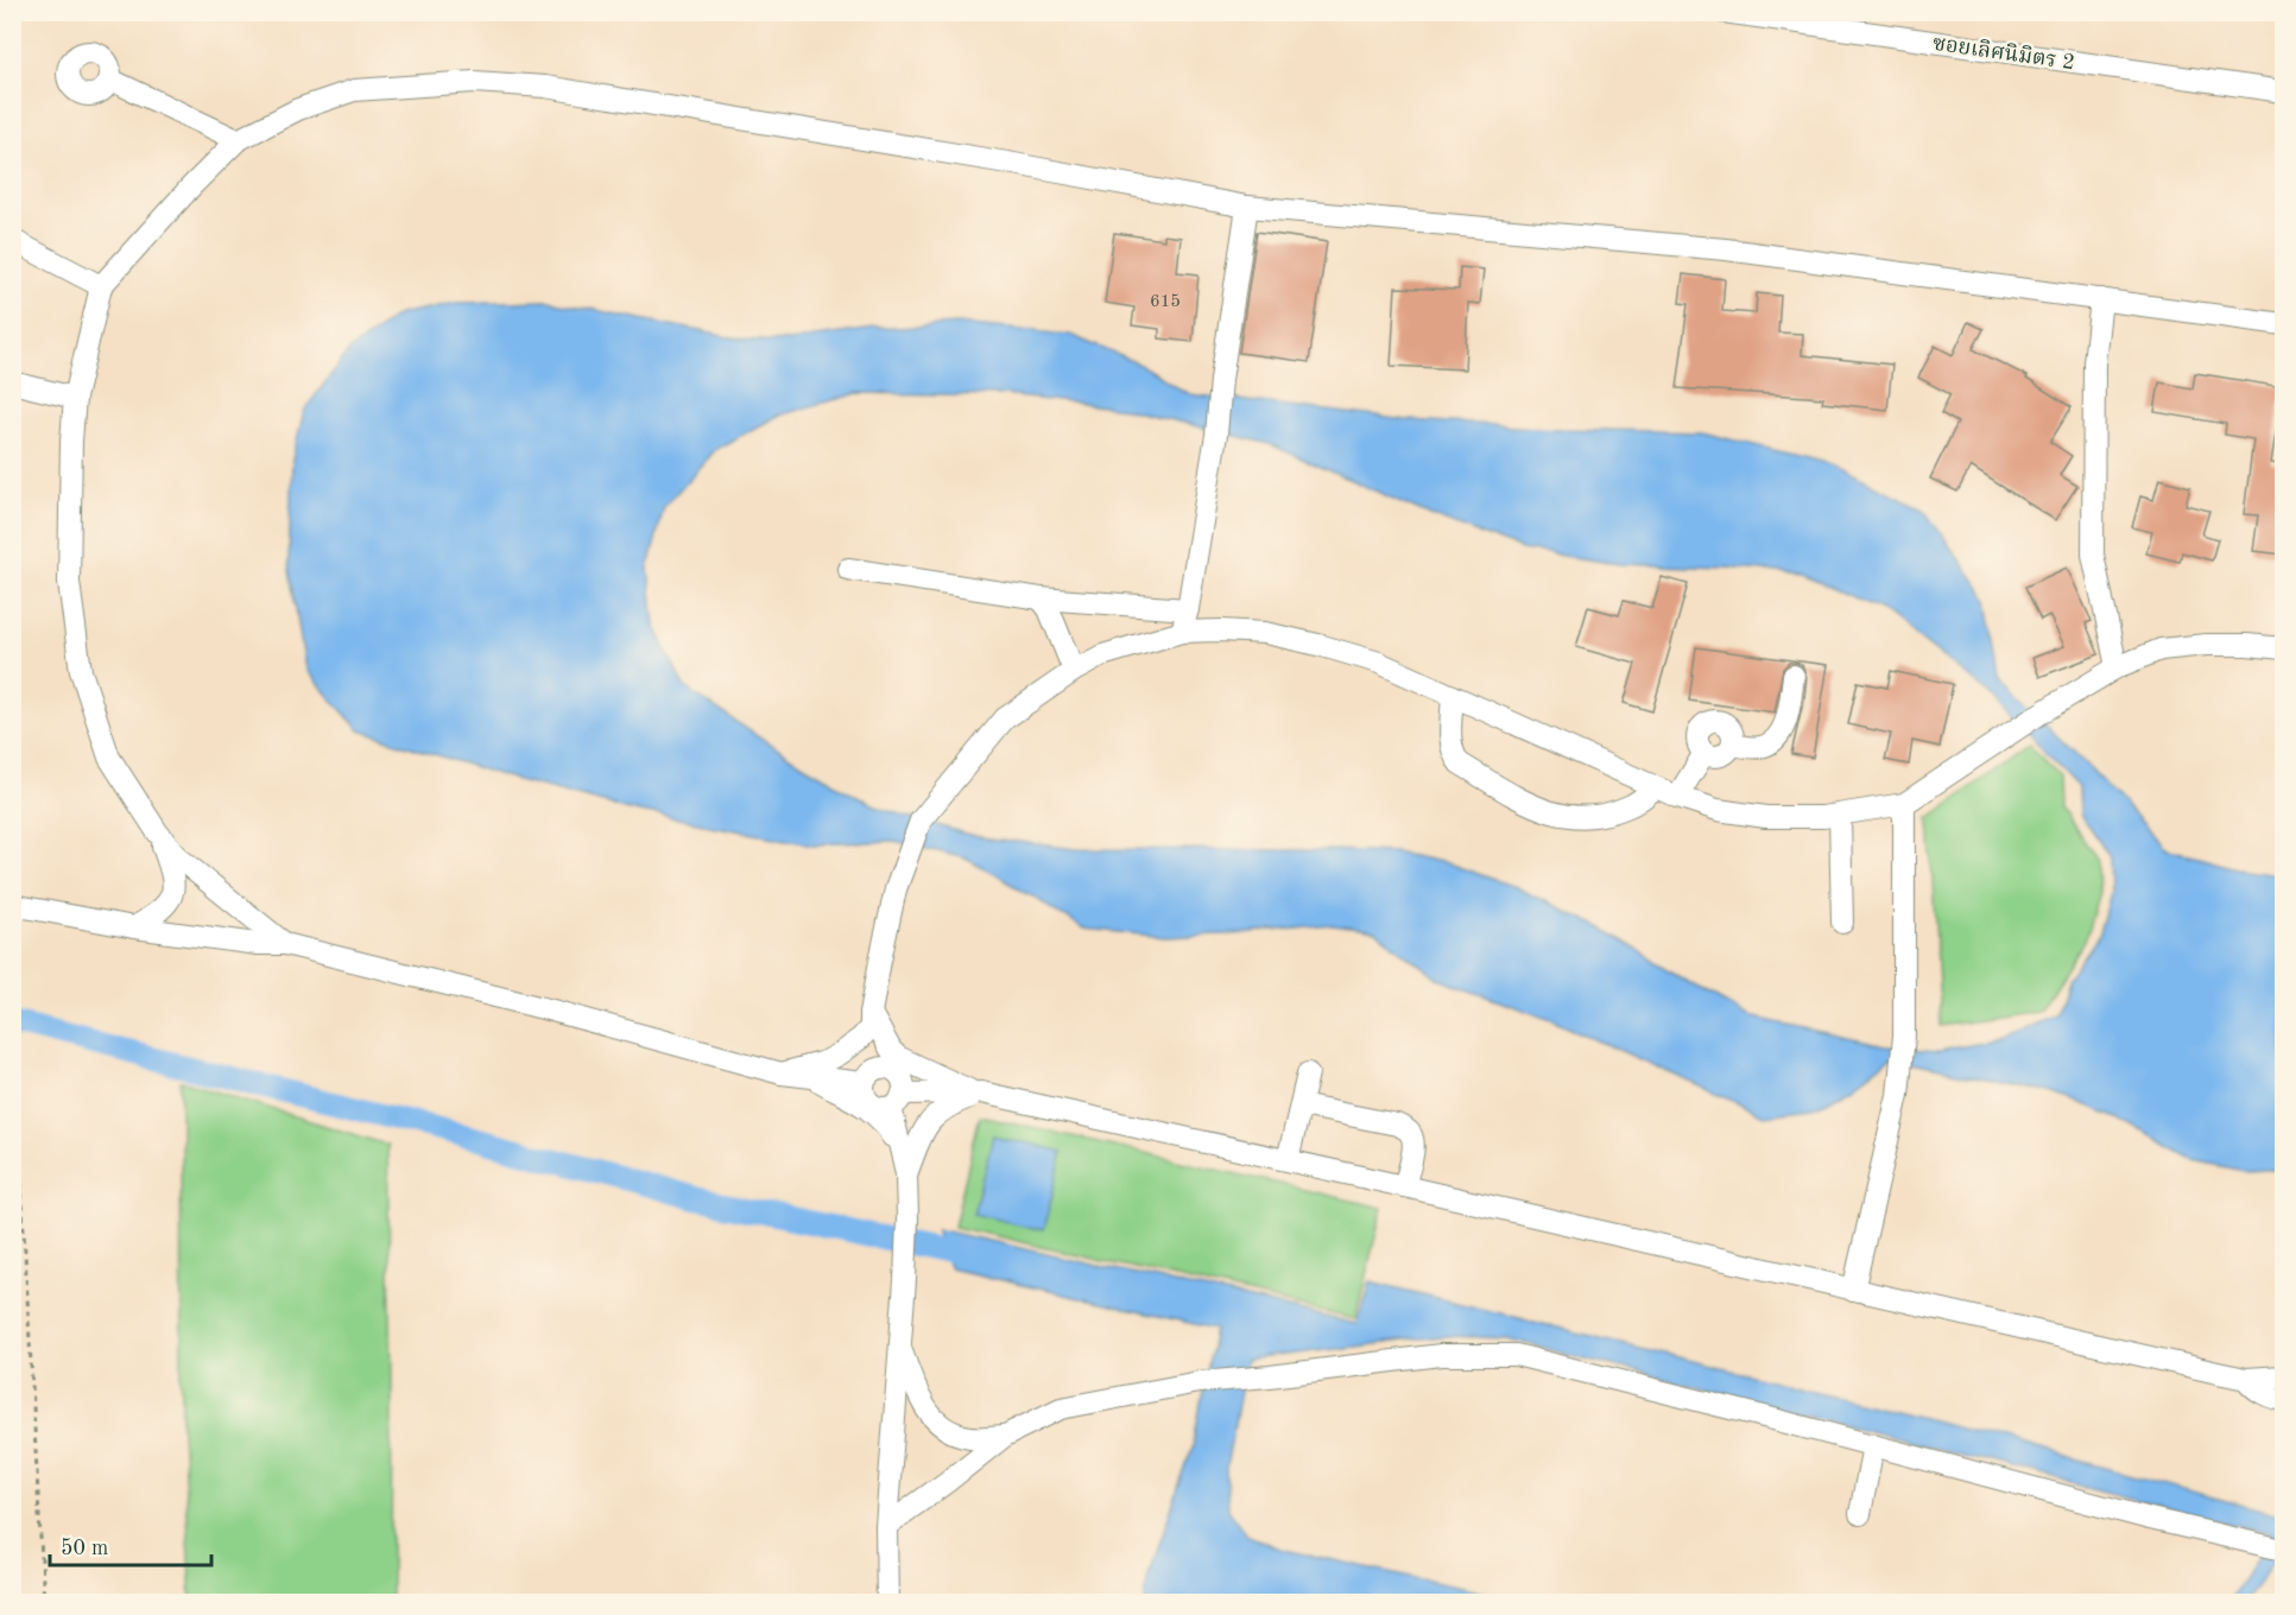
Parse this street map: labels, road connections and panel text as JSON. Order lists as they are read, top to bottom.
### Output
{
  "streets": {
    "street": ["ซอยเลิศนิมิตร 2"]
  },
  "house_numbers": ["615"],
  "scale_bar": "50 m"
}
